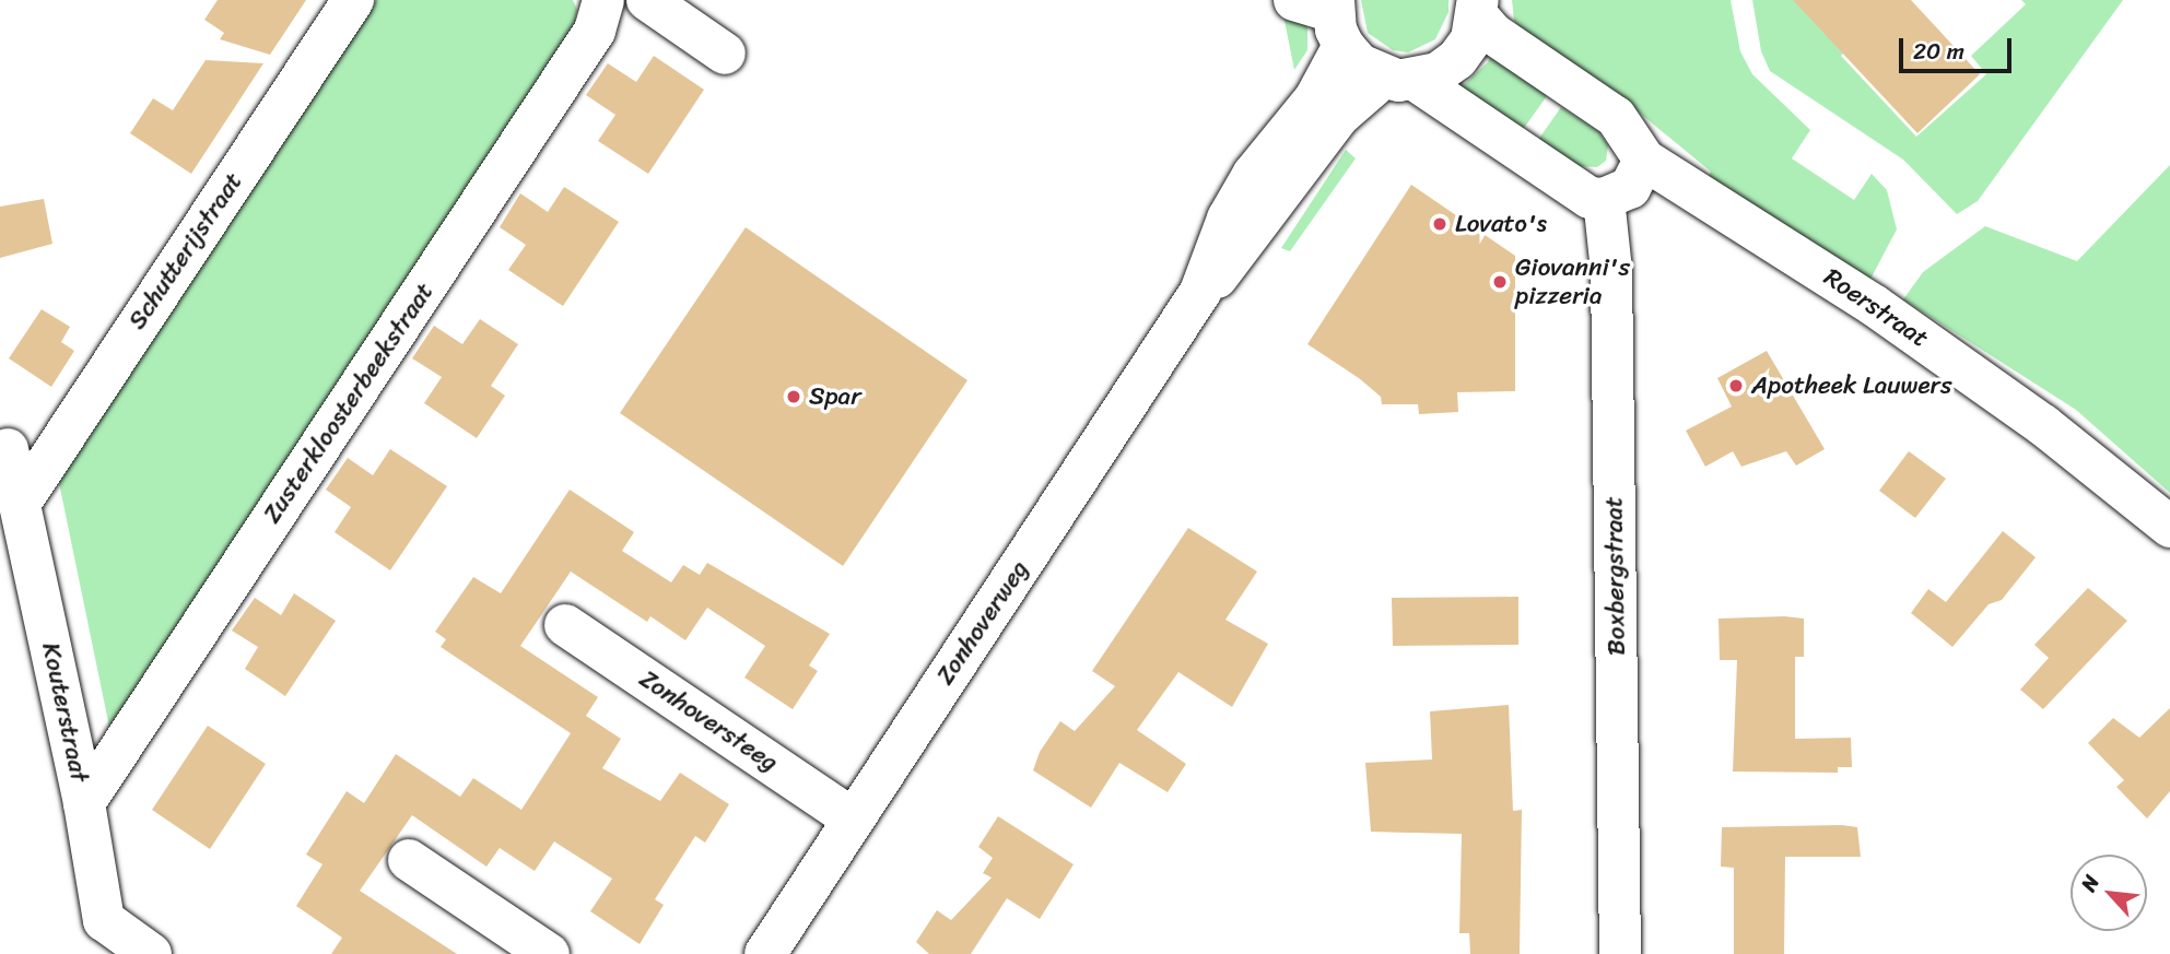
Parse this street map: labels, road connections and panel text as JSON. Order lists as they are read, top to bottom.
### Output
{
  "streets": {
    "street": [
      "Schutterijstraat",
      "Roerstraat",
      "Zusterkloosterbeekstraat",
      "Boxbergstraat",
      "Zonhoverweg",
      "Kouterstraat",
      "Zonhoversteeg"
    ]
  },
  "crossings": [
    ["Schutterijstraat", "Kouterstraat"],
    ["Zusterkloosterbeekstraat", "Kouterstraat"],
    ["Zonhoverweg", "Zonhoversteeg"]
  ],
  "places": [
    "Lovato's",
    "Giovanni's pizzeria",
    "Apotheek Lauwers",
    "Spar"
  ],
  "scale_bar": "20 m",
  "north": "top left"
}
